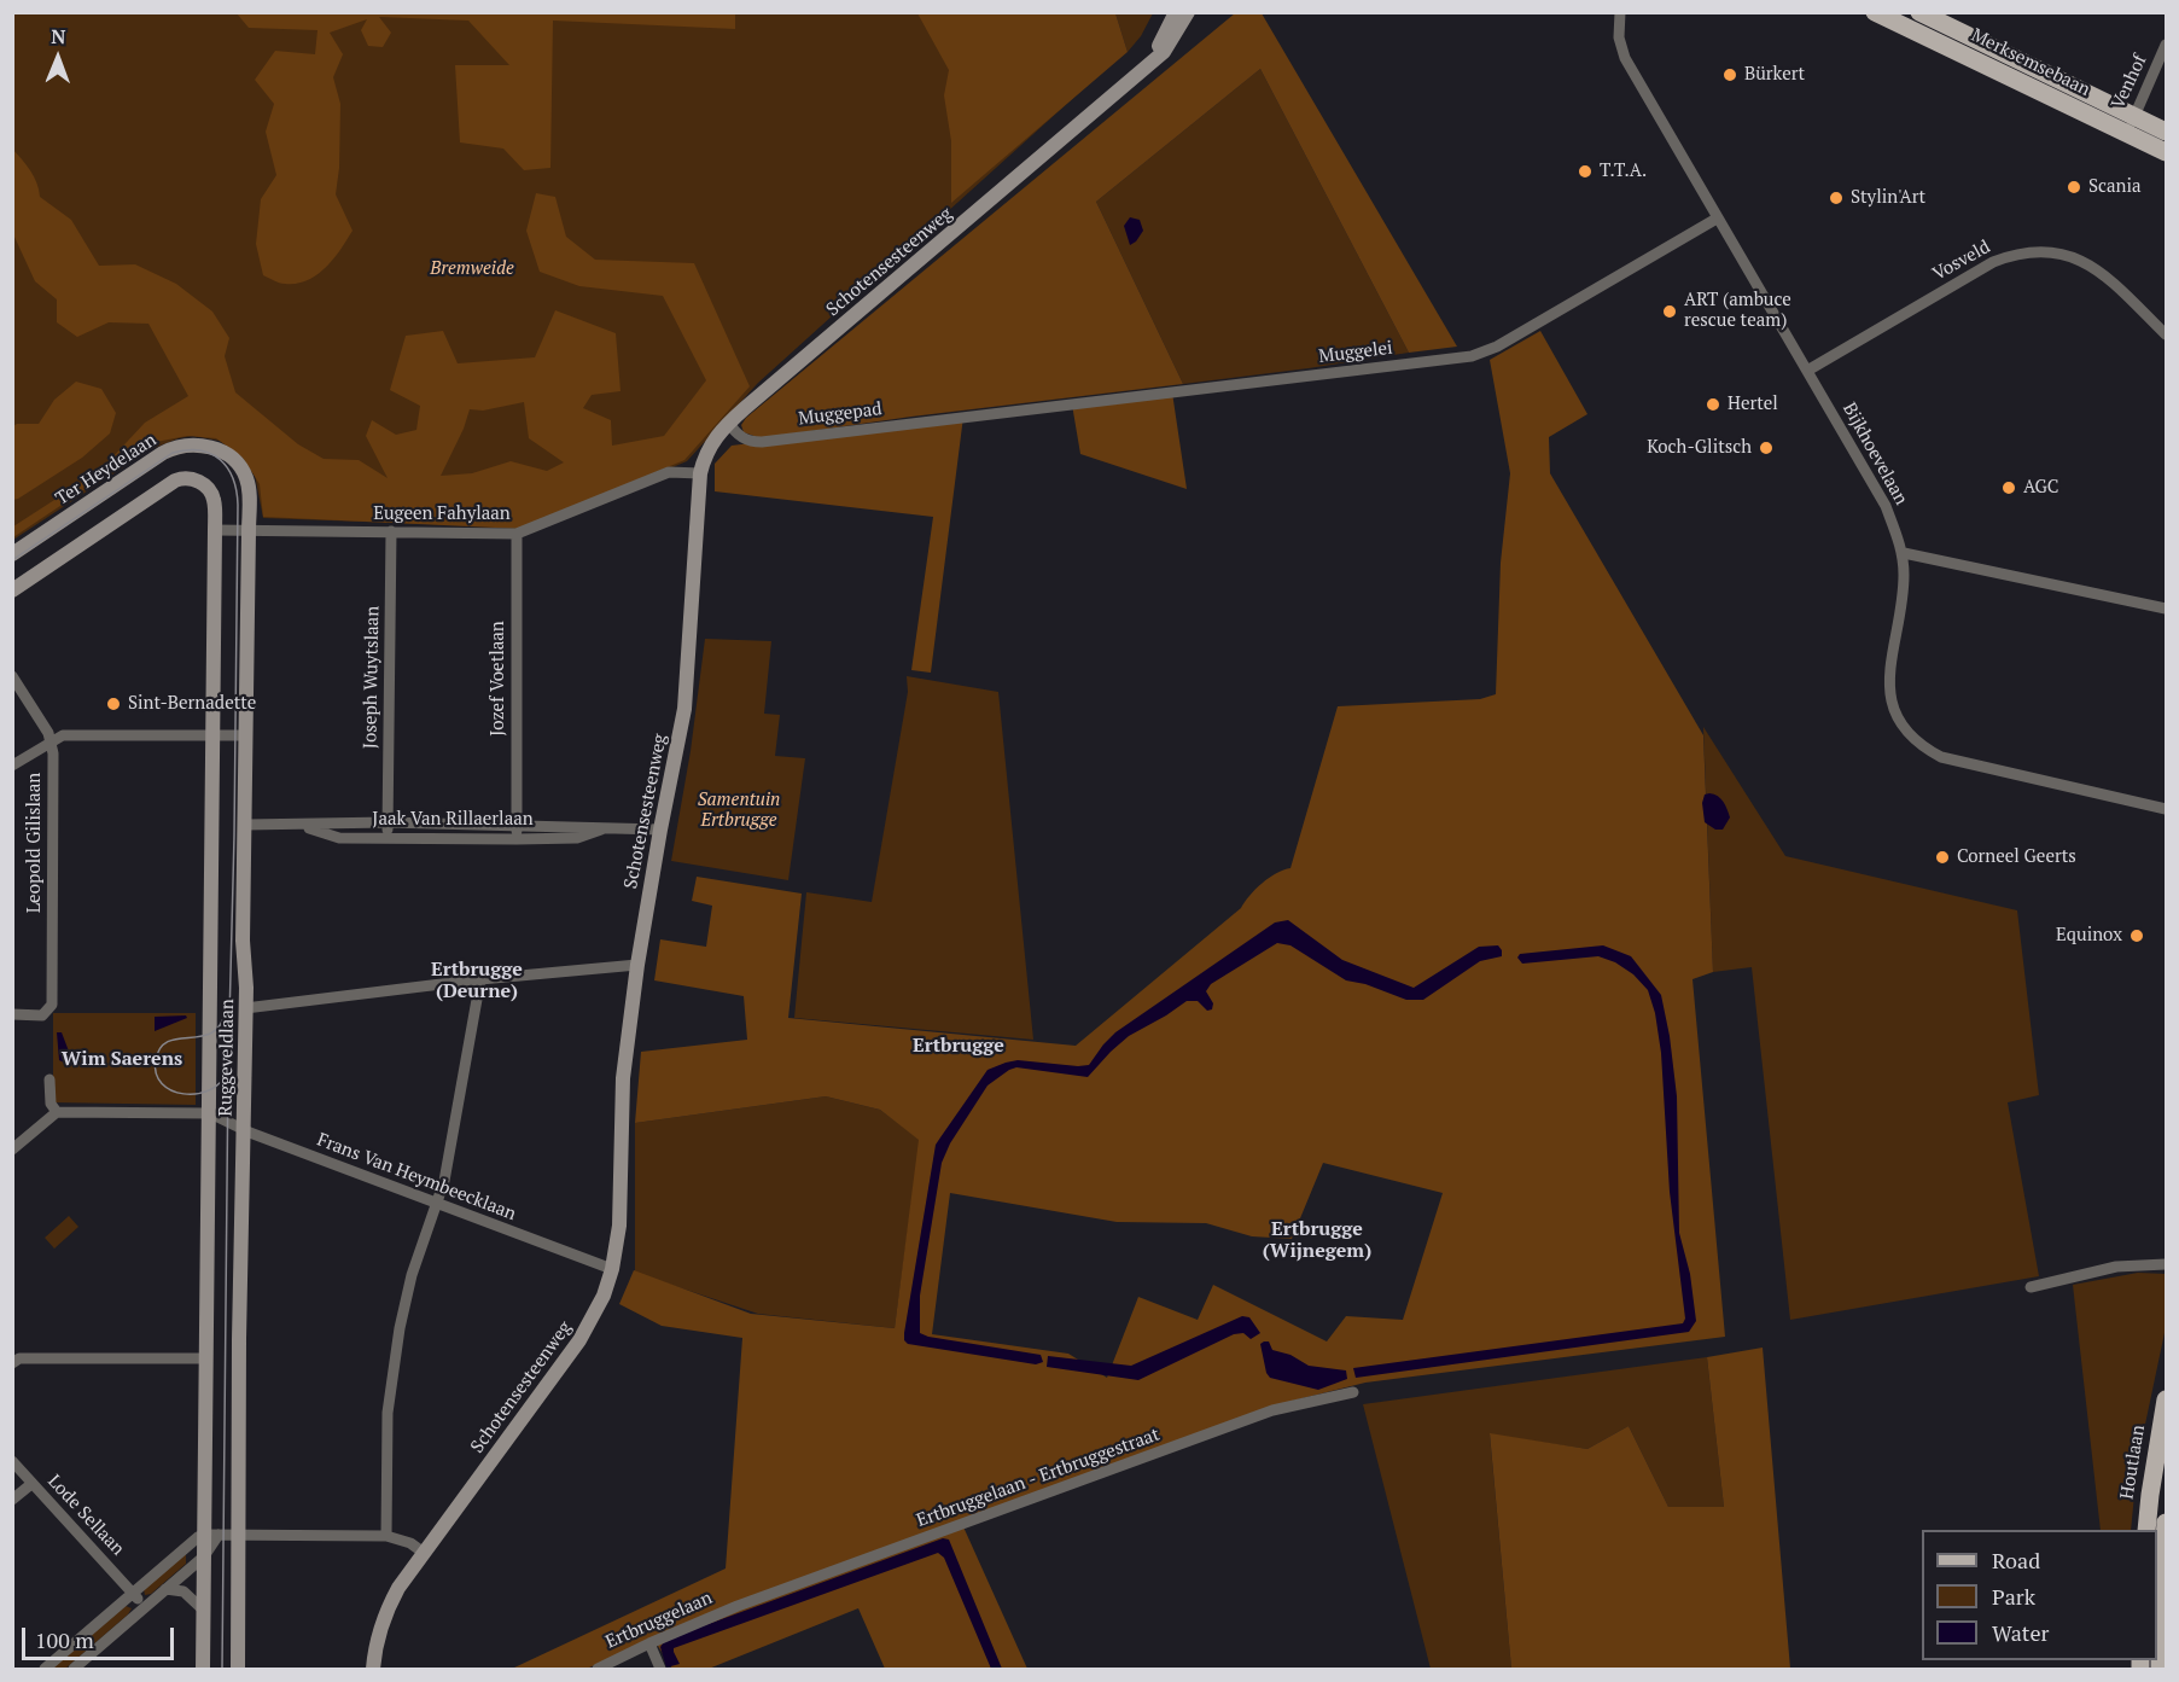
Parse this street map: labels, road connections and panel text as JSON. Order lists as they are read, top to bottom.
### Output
{
  "streets": {
    "main road": ["Merksemsebaan", "Houtlaan"],
    "street": [
      "Venhof",
      "Vosveld",
      "Schotensesteenweg",
      "Muggelei",
      "Muggepad",
      "Bijkhoevelaan",
      "Ter Heydelaan",
      "Eugeen Fahylaan",
      "Joseph Wuytslaan",
      "Jozef Voetlaan",
      "Jaak Van Rillaerlaan",
      "Leopold Gilislaan",
      "Ruggeveldlaan",
      "Frans Van Heymbeecklaan",
      "Ertbruggelaan - Ertbruggestraat",
      "Lode Sellaan",
      "Ertbruggelaan"
    ]
  },
  "crossings": [
    ["Merksemsebaan", "Venhof"],
    ["Vosveld", "Bijkhoevelaan"],
    ["Schotensesteenweg", "Muggepad"],
    ["Schotensesteenweg", "Eugeen Fahylaan"],
    ["Schotensesteenweg", "Jaak Van Rillaerlaan"],
    ["Schotensesteenweg", "Frans Van Heymbeecklaan"],
    ["Muggelei", "Muggepad"],
    ["Muggelei", "Bijkhoevelaan"],
    ["Ter Heydelaan", "Ruggeveldlaan"],
    ["Eugeen Fahylaan", "Joseph Wuytslaan"],
    ["Eugeen Fahylaan", "Jozef Voetlaan"],
    ["Eugeen Fahylaan", "Ruggeveldlaan"],
    ["Joseph Wuytslaan", "Jaak Van Rillaerlaan"],
    ["Jozef Voetlaan", "Jaak Van Rillaerlaan"],
    ["Jaak Van Rillaerlaan", "Ruggeveldlaan"],
    ["Ruggeveldlaan", "Frans Van Heymbeecklaan"],
    ["Ertbruggelaan - Ertbruggestraat", "Ertbruggelaan"]
  ],
  "districts": [
    "Ertbrugge (Deurne)",
    "Ertbrugge",
    "Wim Saerens",
    "Ertbrugge (Wijnegem)"
  ],
  "parks": ["Bremweide", "Samentuin Ertbrugge"],
  "places": [
    "Bürkert",
    "T.T.A.",
    "Scania",
    "Stylin'Art",
    "ART (ambuce rescue team)",
    "Hertel",
    "Koch-Glitsch",
    "AGC",
    "Sint-Bernadette",
    "Corneel Geerts",
    "Equinox"
  ],
  "legend": ["Road", "Park", "Water"],
  "scale_bar": "100 m",
  "north": "top"
}
